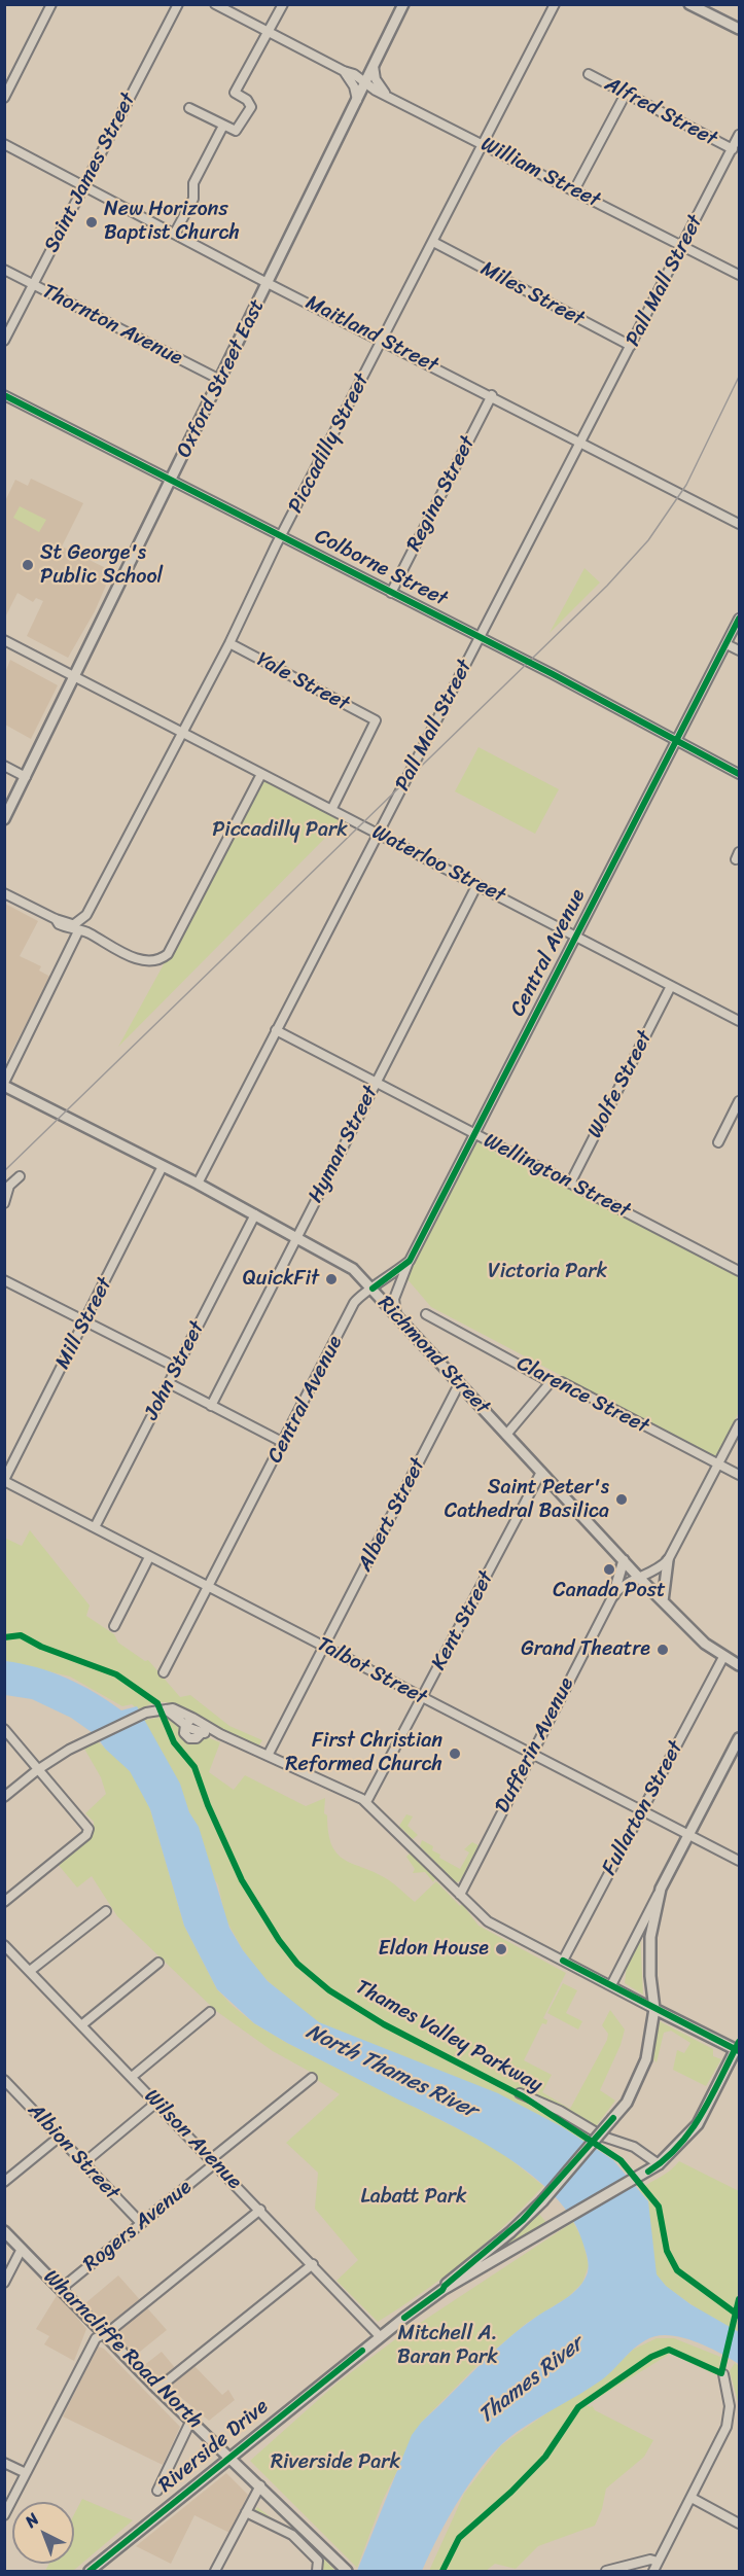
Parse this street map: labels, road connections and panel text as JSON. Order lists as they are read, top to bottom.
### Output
{
  "streets": {
    "main road": [
      "Oxford Street East",
      "Richmond Street",
      "Wharncliffe Road North",
      "Riverside Drive"
    ],
    "street": [
      "Alfred Street",
      "Saint James Street",
      "William Street",
      "Pall Mall Street",
      "Miles Street",
      "Thornton Avenue",
      "Maitland Street",
      "Piccadilly Street",
      "Regina Street",
      "Colborne Street",
      "Yale Street",
      "Waterloo Street",
      "Central Avenue",
      "Wolfe Street",
      "Hyman Street",
      "Wellington Street",
      "Mill Street",
      "John Street",
      "Clarence Street",
      "Albert Street",
      "Kent Street",
      "Talbot Street",
      "Dufferin Avenue",
      "Fullarton Street",
      "Wilson Avenue",
      "Albion Street",
      "Rogers Avenue"
    ],
    "cycle path": ["Thames Valley Parkway"]
  },
  "crossings": [
    ["Alfred Street", "Pall Mall Street"],
    ["Saint James Street", "Thornton Avenue"],
    ["Saint James Street", "Maitland Street"],
    ["William Street", "Pall Mall Street"],
    ["William Street", "Oxford Street East"],
    ["William Street", "Piccadilly Street"],
    ["Pall Mall Street", "Miles Street"],
    ["Pall Mall Street", "Maitland Street"],
    ["Pall Mall Street", "Colborne Street"],
    ["Pall Mall Street", "Waterloo Street"],
    ["Pall Mall Street", "Wellington Street"],
    ["Pall Mall Street", "Richmond Street"],
    ["Miles Street", "Piccadilly Street"],
    ["Thornton Avenue", "Oxford Street East"],
    ["Maitland Street", "Oxford Street East"],
    ["Maitland Street", "Piccadilly Street"],
    ["Maitland Street", "Regina Street"],
    ["Oxford Street East", "Colborne Street"],
    ["Oxford Street East", "Waterloo Street"],
    ["Piccadilly Street", "Colborne Street"],
    ["Piccadilly Street", "Yale Street"],
    ["Piccadilly Street", "Waterloo Street"],
    ["Piccadilly Street", "Richmond Street"],
    ["Regina Street", "Colborne Street"],
    ["Colborne Street", "Central Avenue"],
    ["Yale Street", "Waterloo Street"],
    ["Waterloo Street", "Central Avenue"],
    ["Waterloo Street", "Wolfe Street"],
    ["Waterloo Street", "Hyman Street"],
    ["Central Avenue", "Wellington Street"],
    ["Central Avenue", "Richmond Street"],
    ["Central Avenue", "Talbot Street"],
    ["Wolfe Street", "Wellington Street"],
    ["Hyman Street", "Wellington Street"],
    ["Hyman Street", "Richmond Street"],
    ["Mill Street", "Richmond Street"],
    ["Mill Street", "Talbot Street"],
    ["Richmond Street", "John Street"],
    ["Richmond Street", "Albert Street"],
    ["Richmond Street", "Kent Street"],
    ["Richmond Street", "Dufferin Avenue"],
    ["Richmond Street", "Fullarton Street"],
    ["John Street", "Talbot Street"],
    ["Clarence Street", "Dufferin Avenue"],
    ["Albert Street", "Talbot Street"],
    ["Kent Street", "Talbot Street"],
    ["Talbot Street", "Dufferin Avenue"],
    ["Talbot Street", "Fullarton Street"],
    ["Wilson Avenue", "Rogers Avenue"],
    ["Wilson Avenue", "Riverside Drive"],
    ["Albion Street", "Rogers Avenue"],
    ["Rogers Avenue", "Wharncliffe Road North"],
    ["Wharncliffe Road North", "Riverside Drive"]
  ],
  "water": ["North Thames River", "Thames River"],
  "parks": [
    "Piccadilly Park",
    "Victoria Park",
    "Labatt Park",
    "Mitchell A. Baran Park",
    "Riverside Park"
  ],
  "places": [
    "New Horizons Baptist Church",
    "St George's Public School",
    "QuickFit",
    "Saint Peter's Cathedral Basilica",
    "Canada Post",
    "Grand Theatre",
    "First Christian Reformed Church",
    "Eldon House"
  ],
  "north": "top left"
}
